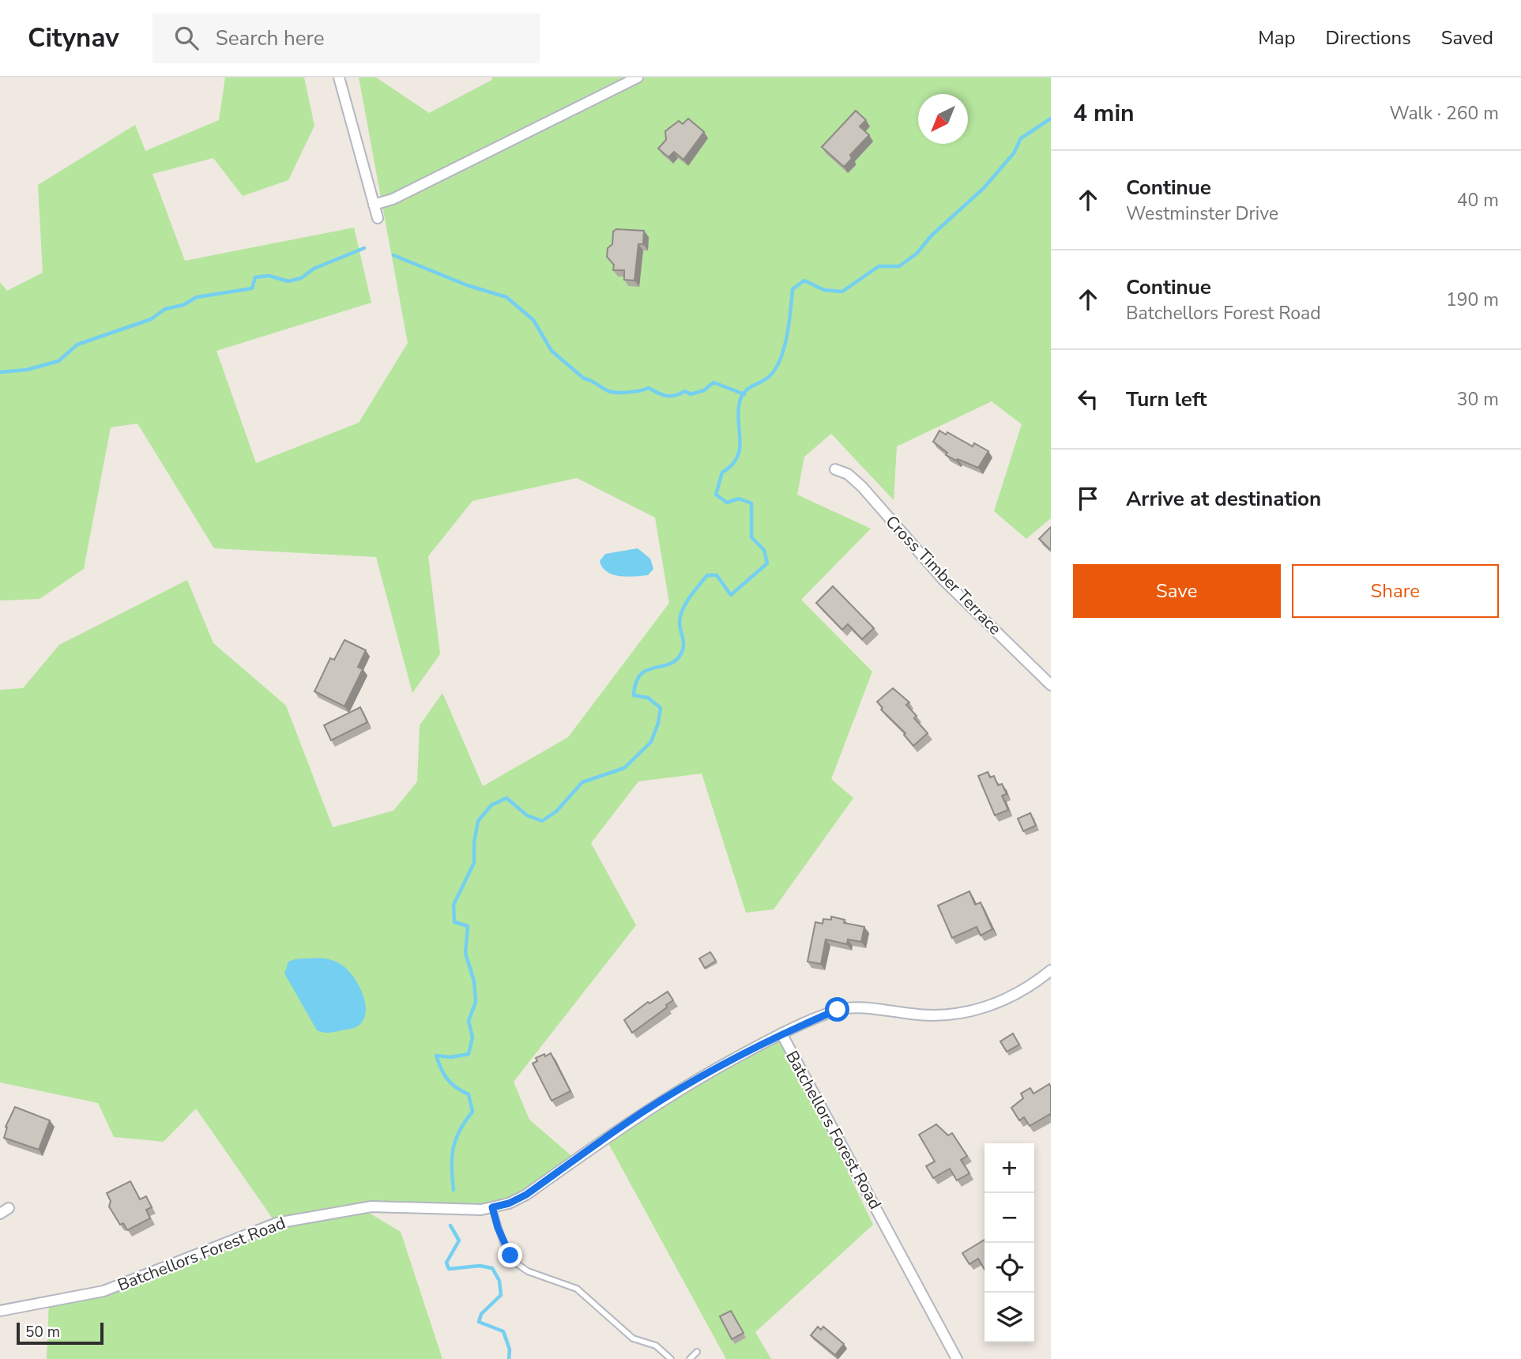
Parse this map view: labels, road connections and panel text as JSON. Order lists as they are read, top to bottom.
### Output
{
  "streets": {
    "street": ["Cross Timber Terrace", "Batchellors Forest Road"]
  },
  "scale_bar": "50 m",
  "north": "bottom left",
  "page": {
    "header": "Citynav",
    "search": "Search here",
    "nav": ["Map", "Directions", "Saved"],
    "heading": ["4 min", "Walk · 260 m"],
    "list": [
      ["Continue", "Westminster Drive", "40 m"],
      ["Continue", "Batchellors Forest Road", "190 m"],
      ["Turn left", "30 m"],
      "Arrive at destination"
    ],
    "buttons": ["Save", "Share"],
    "map_buttons": ["+", "−"],
    "scale": "50 m"
  }
}
